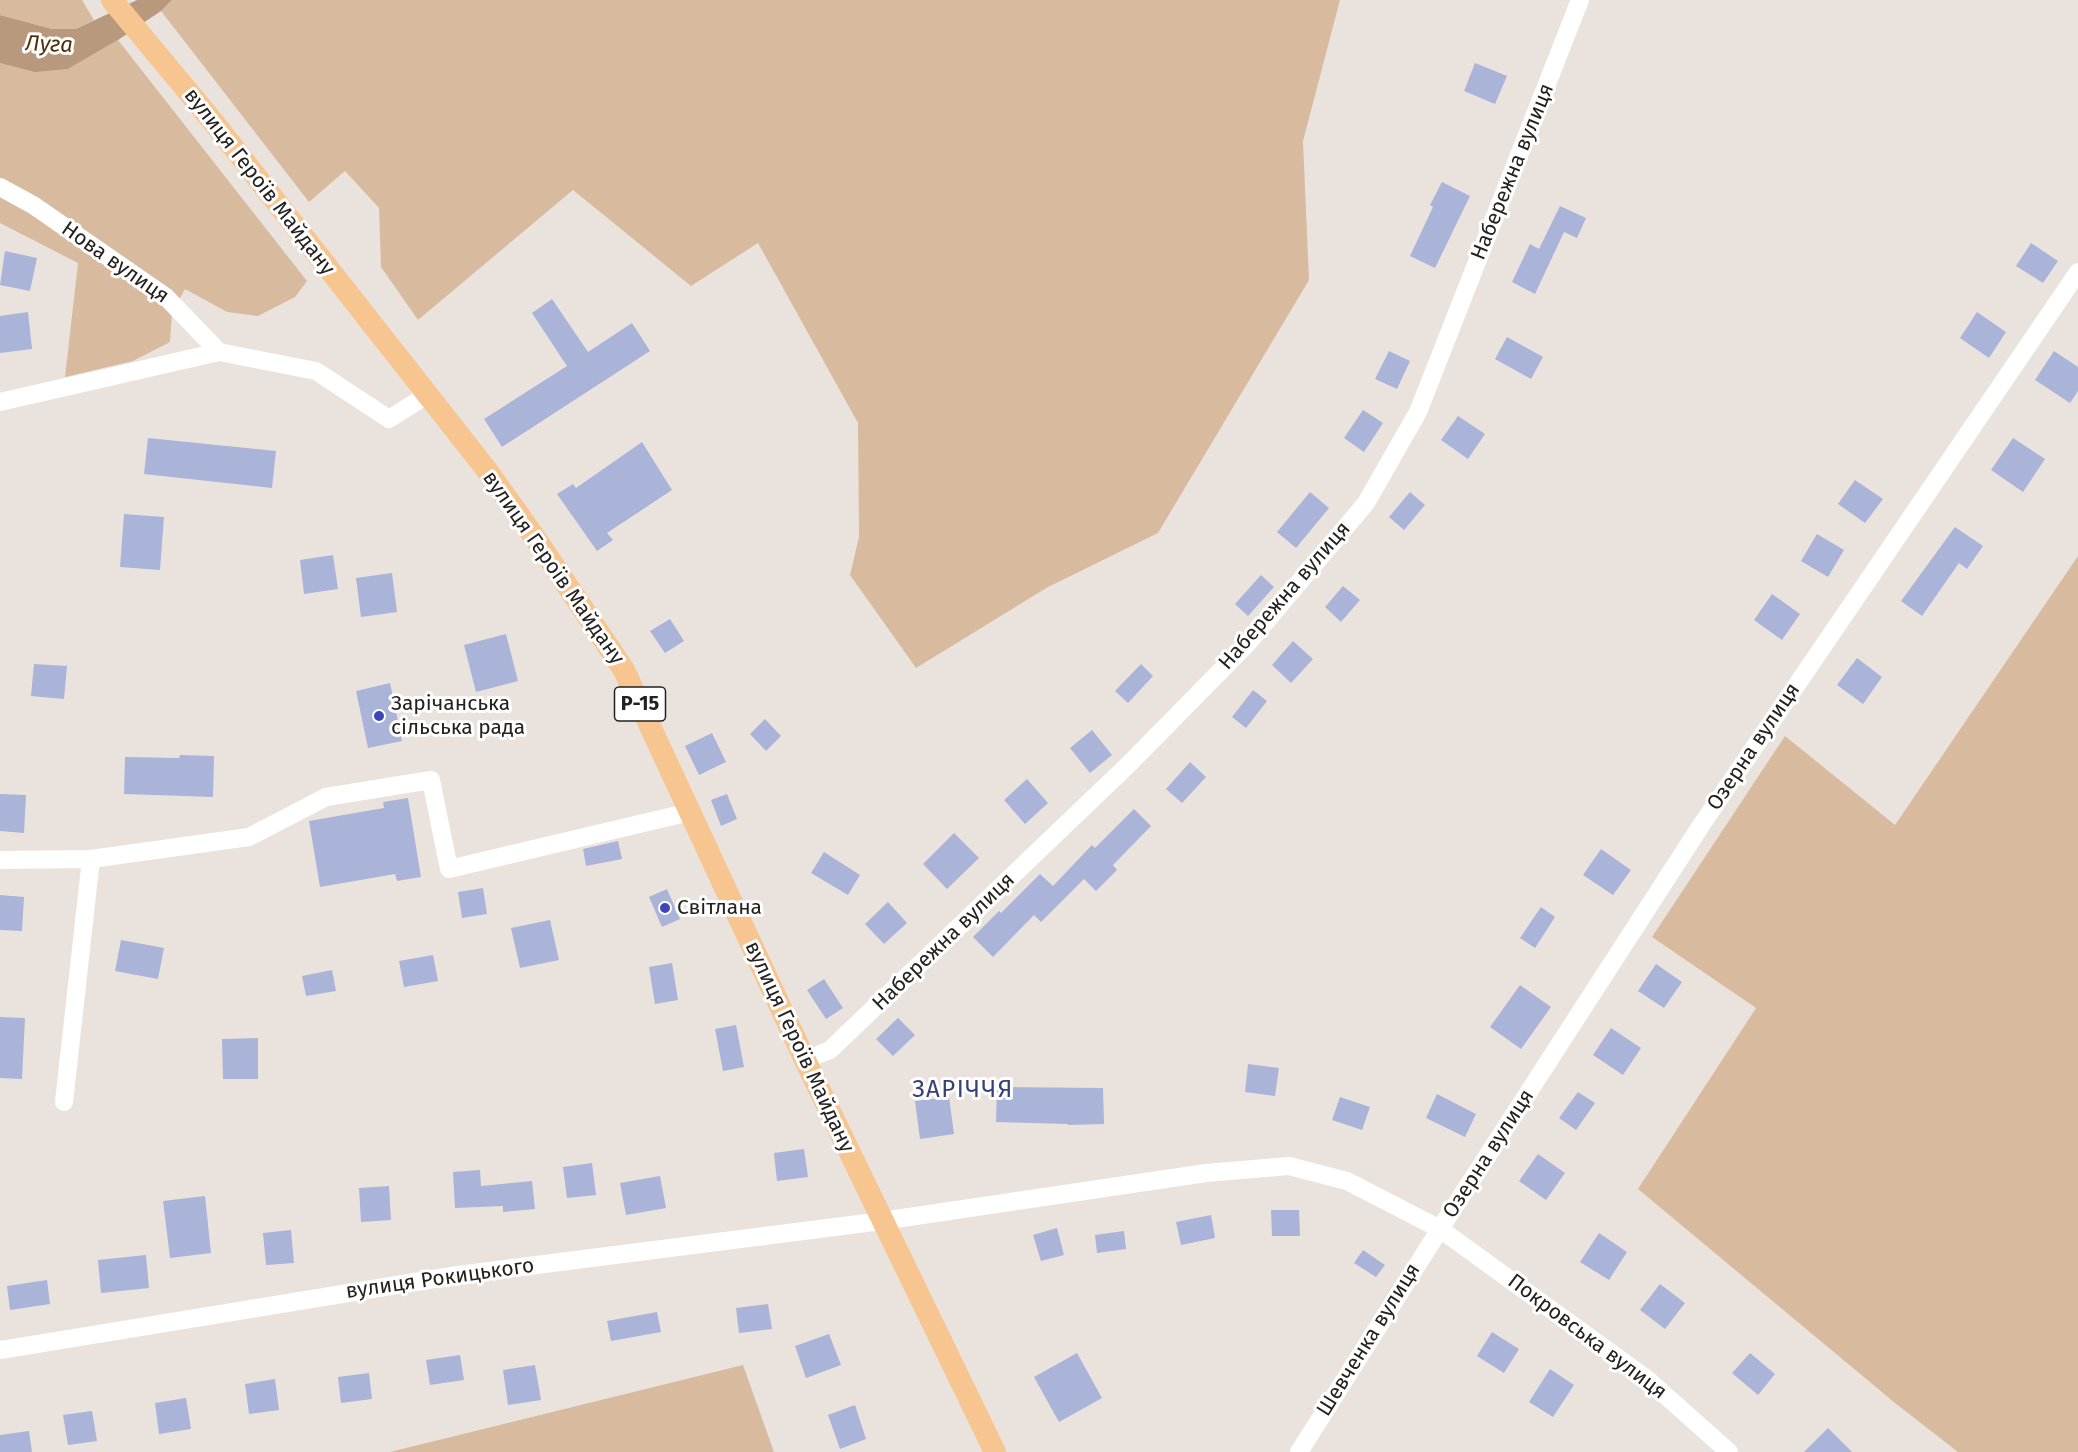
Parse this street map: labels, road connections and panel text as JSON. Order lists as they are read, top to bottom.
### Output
{
  "streets": {
    "main road": ["вулиця Героїв Майдану", "Р-15"],
    "street": [
      "Набережна вулиця",
      "Нова вулиця",
      "Озерна вулиця",
      "вулиця Рокицького",
      "Покровська вулиця",
      "Шевченка вулиця"
    ]
  },
  "crossings": [
    ["Набережна вулиця", "вулиця Героїв Майдану"],
    ["вулиця Героїв Майдану", "вулиця Рокицького"],
    ["Озерна вулиця", "вулиця Рокицького"],
    ["Озерна вулиця", "Покровська вулиця"],
    ["Озерна вулиця", "Шевченка вулиця"],
    ["вулиця Рокицького", "Покровська вулиця"],
    ["вулиця Рокицького", "Шевченка вулиця"],
    ["Покровська вулиця", "Шевченка вулиця"]
  ],
  "districts": ["ЗАРІЧЧЯ"],
  "water": ["Луга"],
  "places": ["Зарічанська сільська рада", "Світлана"]
}
